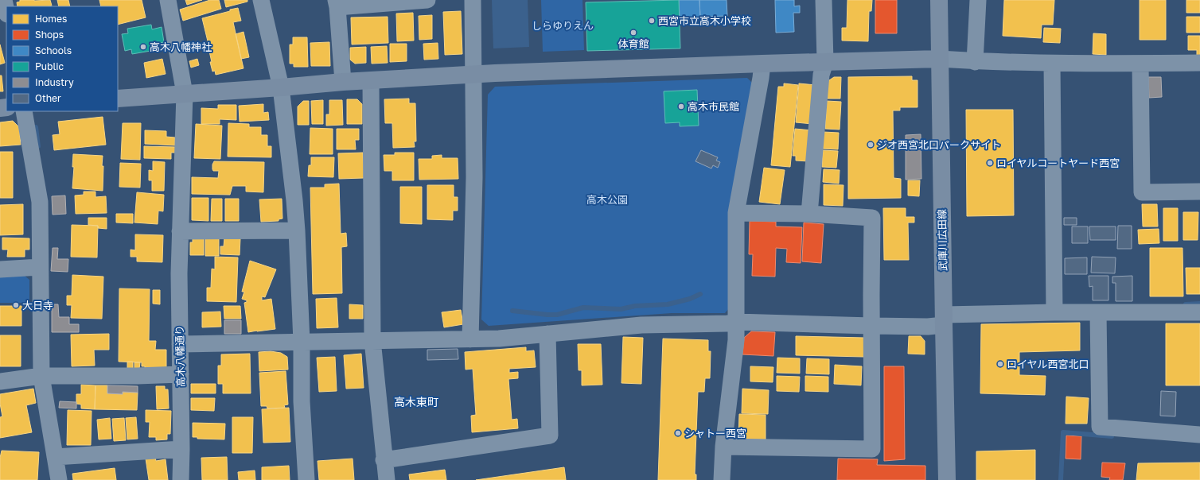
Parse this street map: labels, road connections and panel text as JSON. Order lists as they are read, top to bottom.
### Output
{
  "streets": {
    "street": ["武庫川広田線", "高木八幡通り"]
  },
  "districts": ["高木東町"],
  "parks": ["しらゆりえん", "高木公園"],
  "places": [
    "西宮市立高木小学校",
    "体育館",
    "高木八幡神社",
    "高木市民館",
    "ジオ西宮北口パークサイト",
    "ロイヤルコートヤード西宮",
    "大日寺",
    "ロイヤル西宮北口",
    "シャトー西宮"
  ],
  "legend": [
    "Homes",
    "Shops",
    "Schools",
    "Public",
    "Industry",
    "Other"
  ]
}
